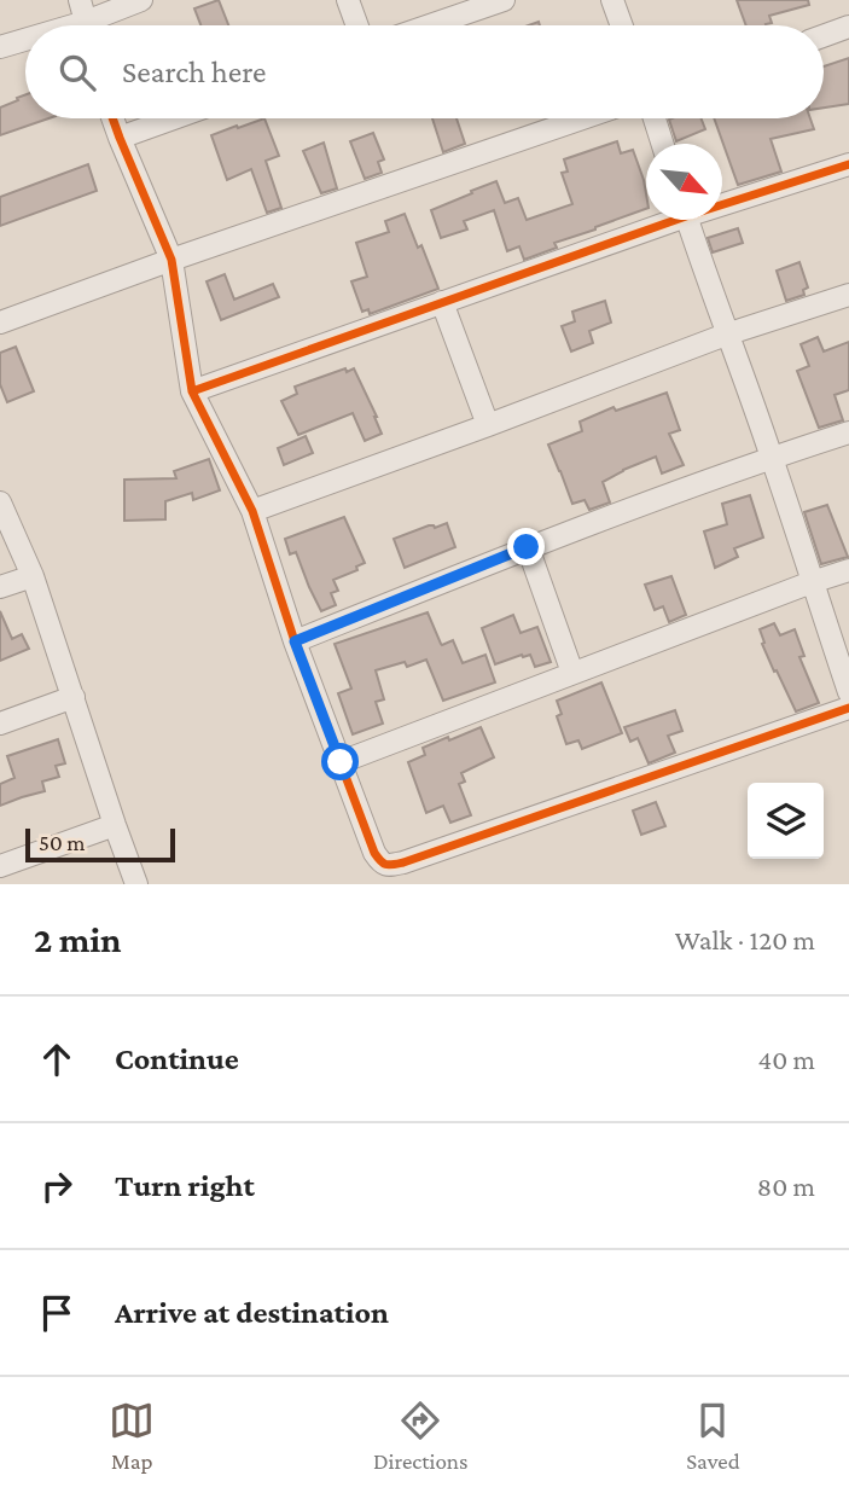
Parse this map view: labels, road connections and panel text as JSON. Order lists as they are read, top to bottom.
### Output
{
  "scale_bar": "50 m",
  "north": "bottom right",
  "page": {
    "search": "Search here",
    "scale": "50 m",
    "heading": ["2 min", "Walk · 120 m"],
    "list": [
      ["Continue", "40 m"],
      ["Turn right", "80 m"],
      "Arrive at destination"
    ],
    "nav": ["Map", "Directions", "Saved"]
  }
}
